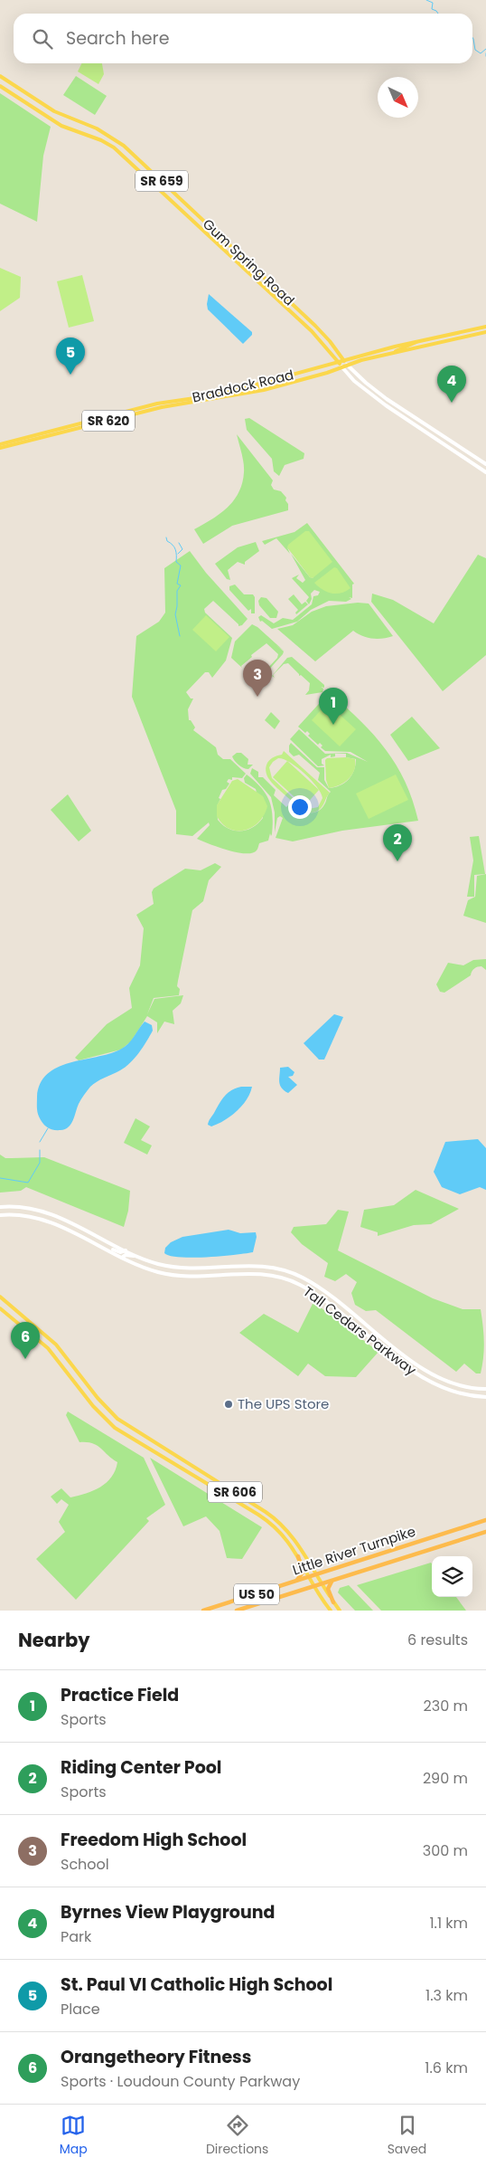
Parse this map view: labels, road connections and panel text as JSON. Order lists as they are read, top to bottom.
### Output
{
  "streets": {
    "highway": ["Little River Turnpike", "US 50"],
    "main road": [
      "SR 659",
      "Gum Spring Road",
      "Braddock Road",
      "SR 620",
      "Tall Cedars Parkway",
      "SR 606"
    ]
  },
  "crossings": [
    ["Gum Spring Road", "Braddock Road"],
    ["SR 606", "Little River Turnpike"]
  ],
  "places": ["The UPS Store"],
  "north": "bottom right",
  "page": {
    "search": "Search here",
    "pins": [
      "5",
      "4",
      "3",
      "1",
      "2",
      "6"
    ],
    "heading": ["Nearby", "6 results"],
    "list": [
      {
        "mark": "1",
        "name": "Practice Field",
        "note": "Sports",
        "value": "230 m"
      },
      {
        "mark": "2",
        "name": "Riding Center Pool",
        "note": "Sports",
        "value": "290 m"
      },
      {
        "mark": "3",
        "name": "Freedom High School",
        "note": "School",
        "value": "300 m"
      },
      {
        "mark": "4",
        "name": "Byrnes View Playground",
        "note": "Park",
        "value": "1.1 km"
      },
      {
        "mark": "5",
        "name": "St. Paul VI Catholic High School",
        "note": "Place",
        "value": "1.3 km"
      },
      {
        "mark": "6",
        "name": "Orangetheory Fitness",
        "note": "Sports · Loudoun County Parkway",
        "value": "1.6 km"
      }
    ],
    "nav": ["Map", "Directions", "Saved"]
  }
}
